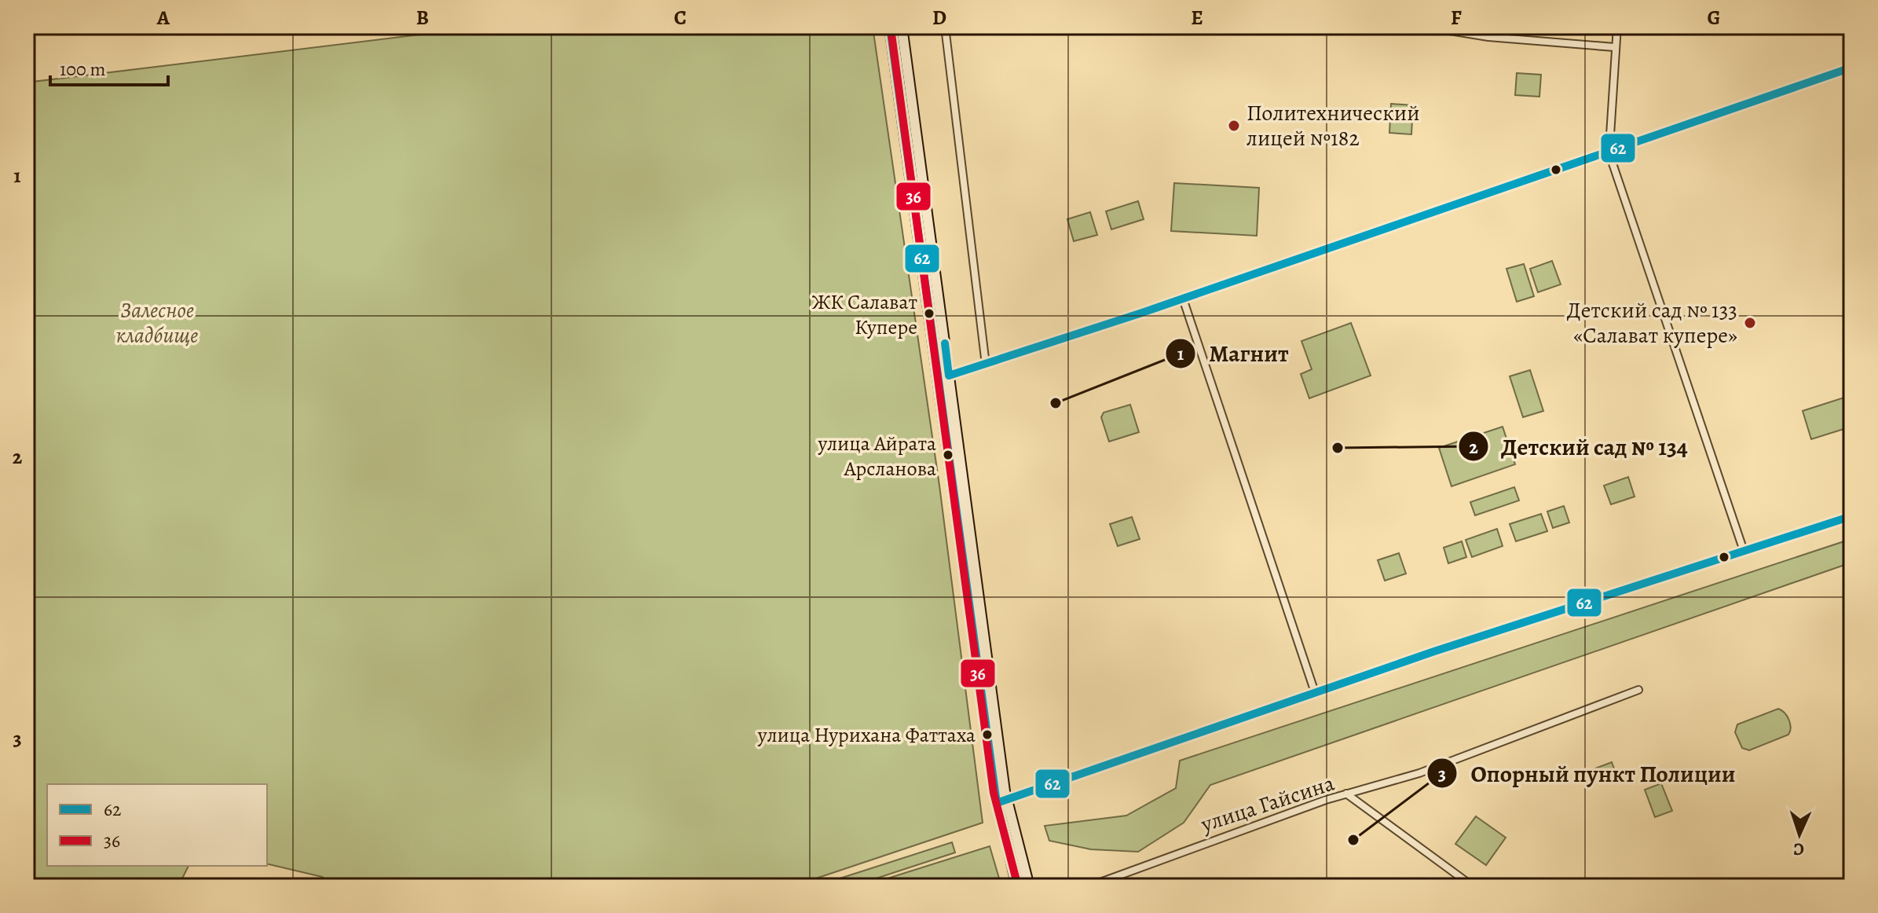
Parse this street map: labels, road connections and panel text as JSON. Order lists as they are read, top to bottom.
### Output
{
  "streets": {
    "street": ["улица Гайсина"]
  },
  "parks": ["Залесное кладбище"],
  "places": [
    "Политехнический лицей №182",
    "ЖК Салават Купере",
    "Детский сад № 133 «Салават купере»",
    "Магнит",
    "Детский сад № 134",
    "улица Айрата Арсланова",
    "улица Нурихана Фаттаха",
    "Опорный пункт Полиции"
  ],
  "lines": ["transit line 62", "transit line 36"],
  "legend": ["62", "36"],
  "scale_bar": "100 m",
  "north": "bottom",
  "grid": {
    "columns": [
      "A",
      "B",
      "C",
      "D",
      "E",
      "F",
      "G"
    ],
    "rows": ["1", "2", "3"]
  }
}
